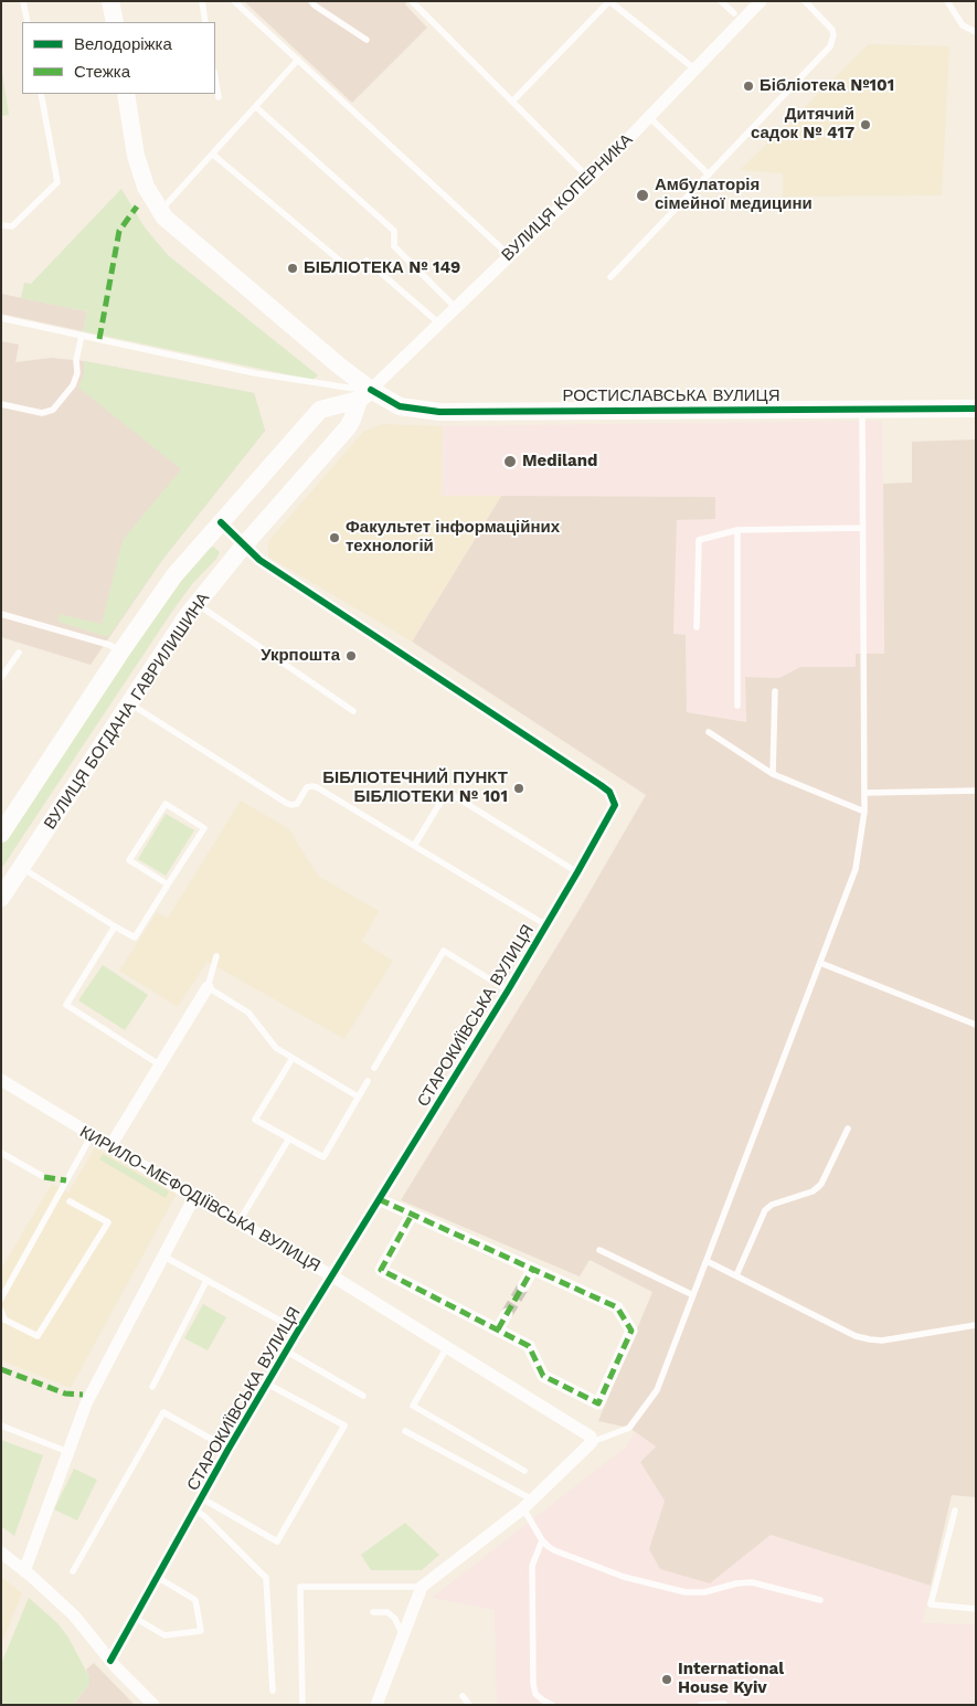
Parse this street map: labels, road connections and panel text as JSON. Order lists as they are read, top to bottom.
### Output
{
  "streets": {
    "street": [
      "ВУЛИЦЯ КОПЕРНИКА",
      "РОСТИСЛАВСЬКА ВУЛИЦЯ",
      "ВУЛИЦЯ БОГДАНА ГАВРИЛИШИНА",
      "СТАРОКИЇВСЬКА ВУЛИЦЯ",
      "КИРИЛО-МЕФОДІЇВСЬКА ВУЛИЦЯ"
    ]
  },
  "crossings": [
    ["ВУЛИЦЯ КОПЕРНИКА", "РОСТИСЛАВСЬКА ВУЛИЦЯ"],
    ["ВУЛИЦЯ КОПЕРНИКА", "ВУЛИЦЯ БОГДАНА ГАВРИЛИШИНА"],
    ["РОСТИСЛАВСЬКА ВУЛИЦЯ", "ВУЛИЦЯ БОГДАНА ГАВРИЛИШИНА"],
    ["ВУЛИЦЯ БОГДАНА ГАВРИЛИШИНА", "СТАРОКИЇВСЬКА ВУЛИЦЯ"],
    ["СТАРОКИЇВСЬКА ВУЛИЦЯ", "КИРИЛО-МЕФОДІЇВСЬКА ВУЛИЦЯ"]
  ],
  "places": [
    "Бібліотека №101",
    "Дитячий садок № 417",
    "Амбулаторія сімейної медицини",
    "БІБЛІОТЕКА № 149",
    "Mediland",
    "Факультет інформаційних технологій",
    "Укрпошта",
    "БІБЛІОТЕЧНИЙ ПУНКТ БІБЛІОТЕКИ № 101",
    "International House Kyiv"
  ],
  "legend": ["Велодоріжка", "Стежка"]
}
